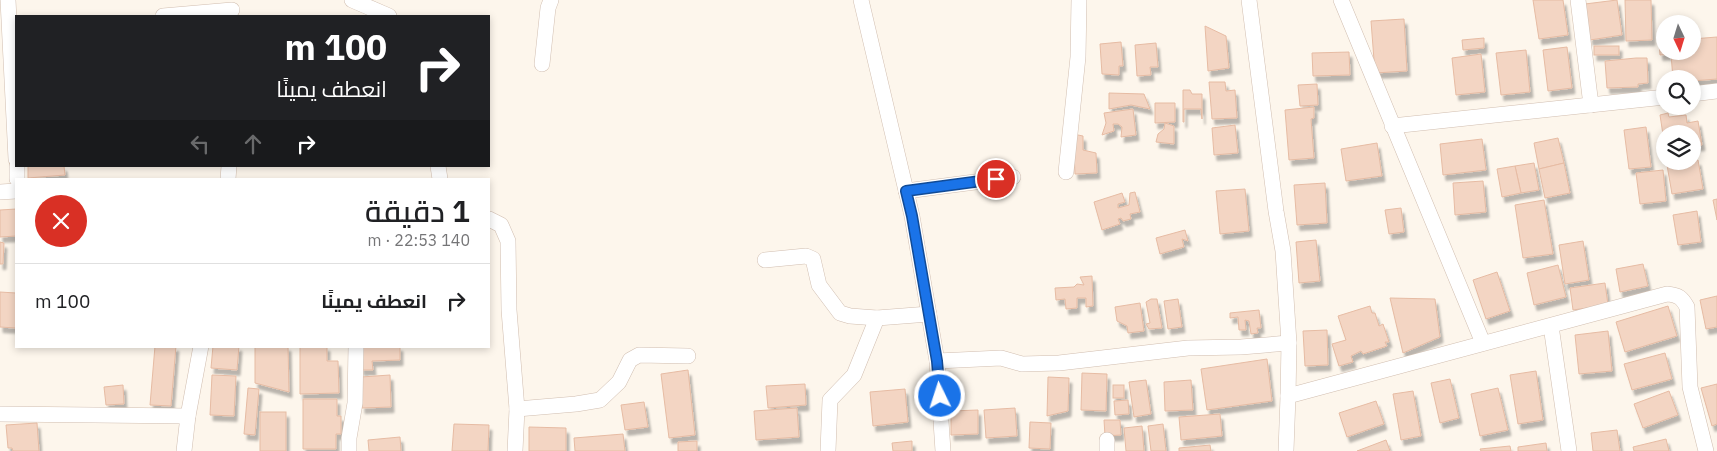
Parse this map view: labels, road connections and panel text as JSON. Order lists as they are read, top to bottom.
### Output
{
  "north": "bottom",
  "page": {
    "turn": ["100 m", "انعطف يمينًا"],
    "heading": ["1 دقيقة", "140 m · 22:53"],
    "list": [
      {
        "name": "انعطف يمينًا",
        "value": "100 m"
      }
    ]
  }
}
